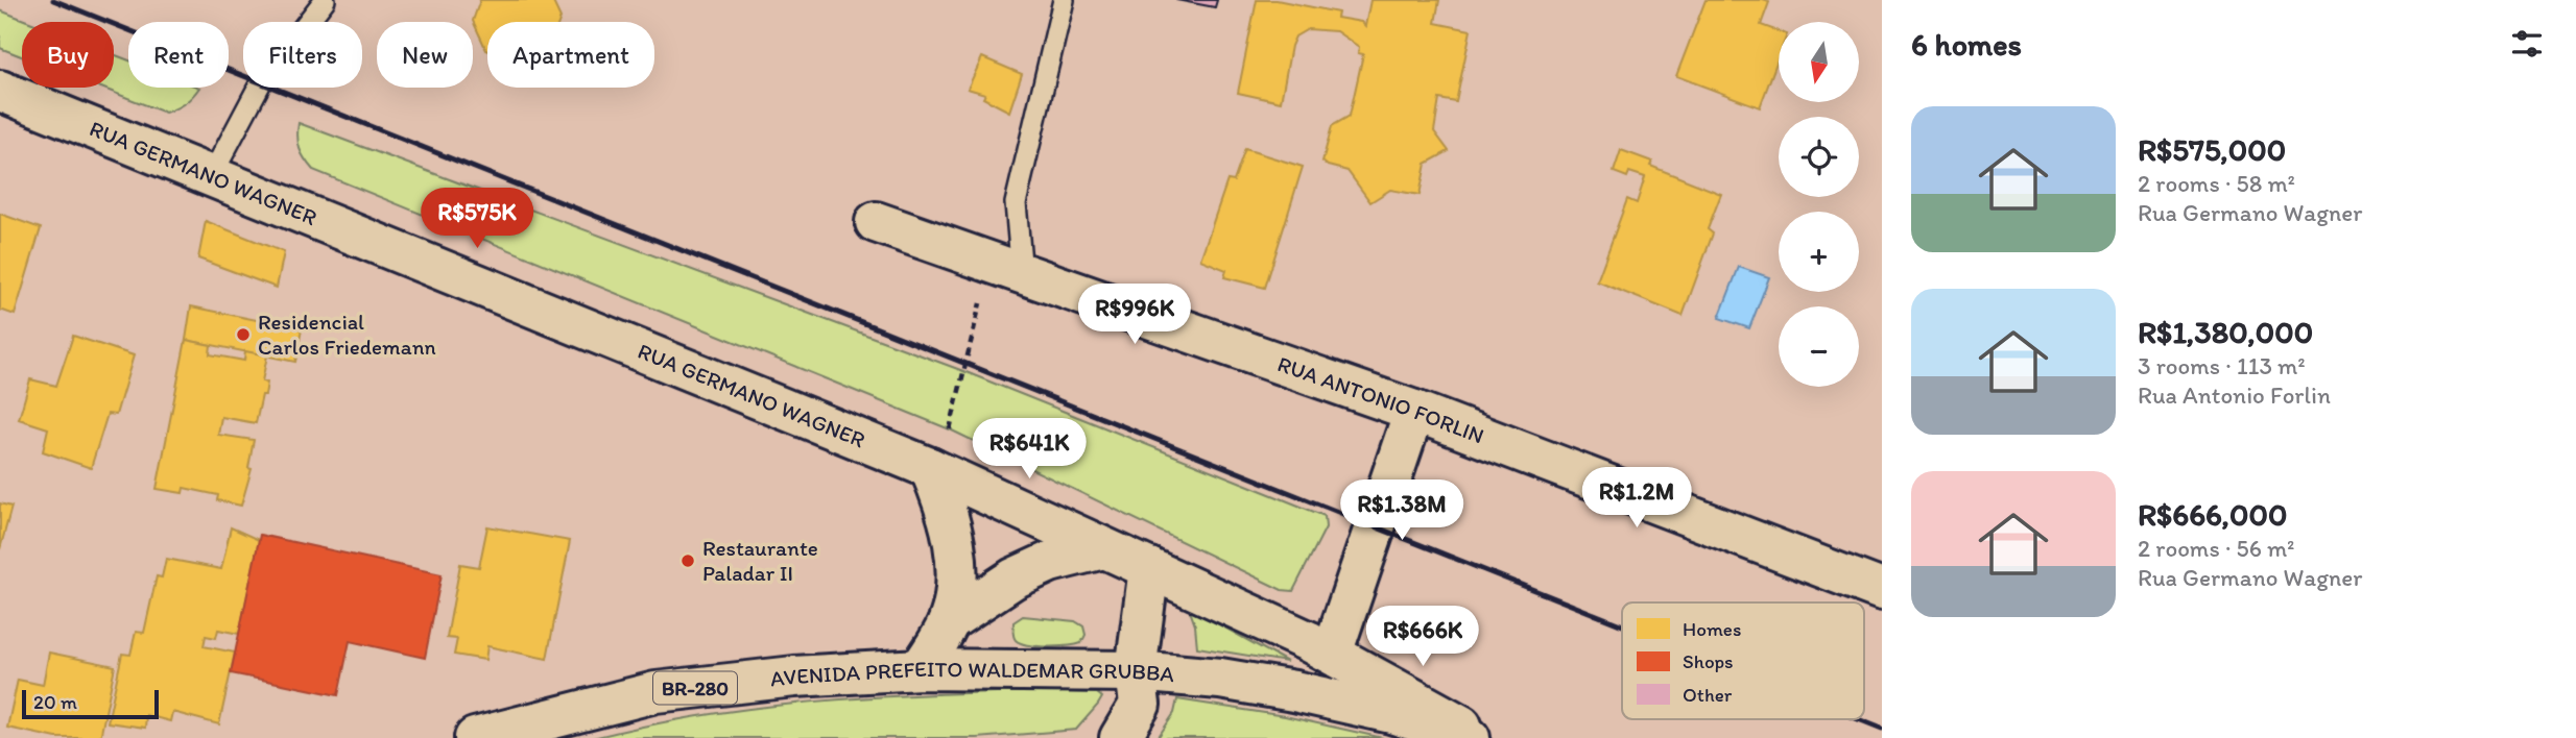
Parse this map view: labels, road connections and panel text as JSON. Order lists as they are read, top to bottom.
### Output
{
  "streets": {
    "main road": [
      "RUA GERMANO WAGNER",
      "RUA ANTONIO FORLIN",
      "AVENIDA PREFEITO WALDEMAR GRUBBA",
      "BR-280"
    ]
  },
  "places": ["Residencial Carlos Friedemann", "Restaurante Paladar II"],
  "legend": ["Homes", "Shops", "Other"],
  "scale_bar": "20 m",
  "north": "bottom",
  "page": {
    "heading": "6 homes",
    "map_buttons": ["+", "−"],
    "chip": [
      "Buy",
      "Rent",
      "Filters",
      "New",
      "Apartment"
    ],
    "list": [
      {
        "name": "R$575,000",
        "note": "2 rooms · 58 m² · Rua Germano Wagner"
      },
      {
        "name": "R$1,380,000",
        "note": "3 rooms · 113 m² · Rua Antonio Forlin"
      },
      {
        "name": "R$666,000",
        "note": "2 rooms · 56 m² · Rua Germano Wagner"
      }
    ],
    "price": [
      "R$575K",
      "R$996K",
      "R$641K",
      "R$1.2M",
      "R$1.38M",
      "R$666K"
    ],
    "scale": "20 m"
  }
}
